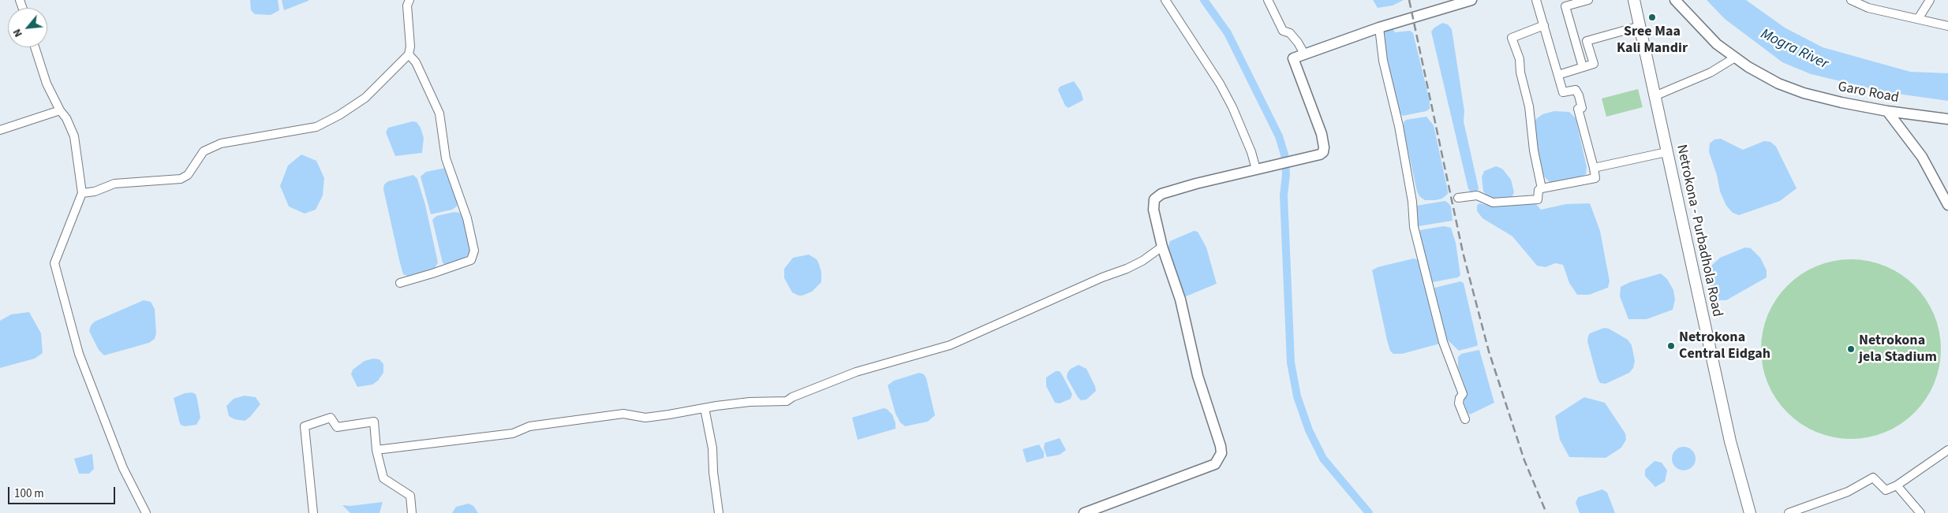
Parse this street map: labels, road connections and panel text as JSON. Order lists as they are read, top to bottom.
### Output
{
  "streets": {
    "main road": ["Netrokona - Purbadhola Road"],
    "street": ["Garo Road"]
  },
  "water": ["Mogra River"],
  "places": ["Sree Maa Kali Mandir", "Netrokona Central Eidgah", "Netrokona jela Stadium"],
  "scale_bar": "100 m",
  "north": "bottom left"
}
